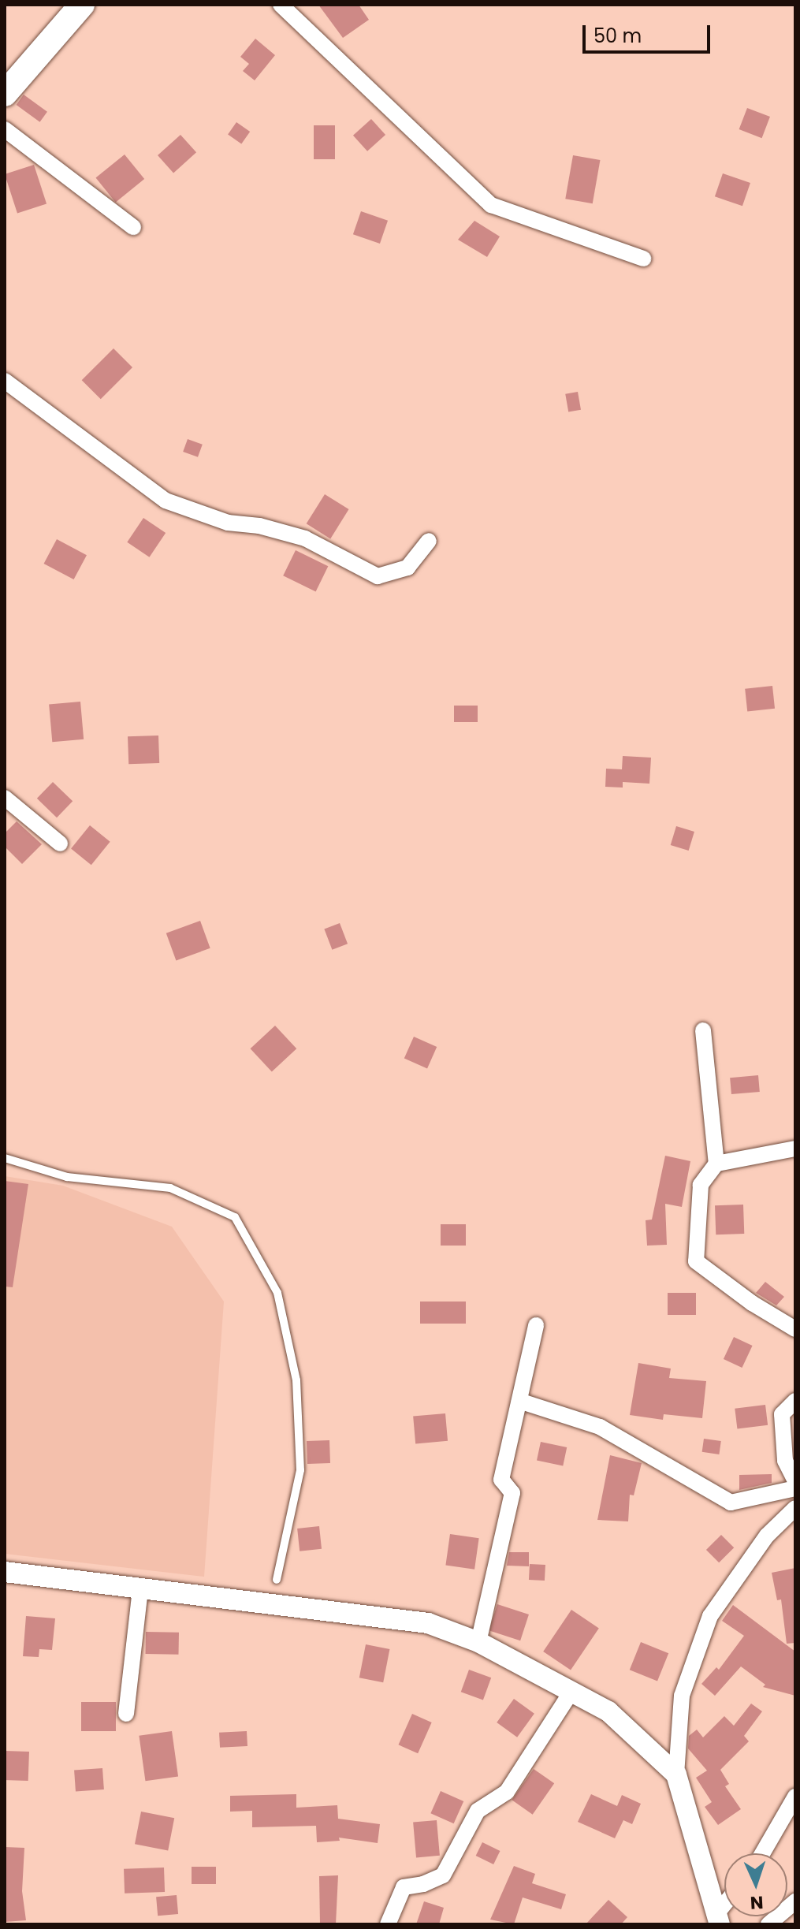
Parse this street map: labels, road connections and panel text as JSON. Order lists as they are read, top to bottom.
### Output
{
  "scale_bar": "50 m",
  "north": "bottom"
}
